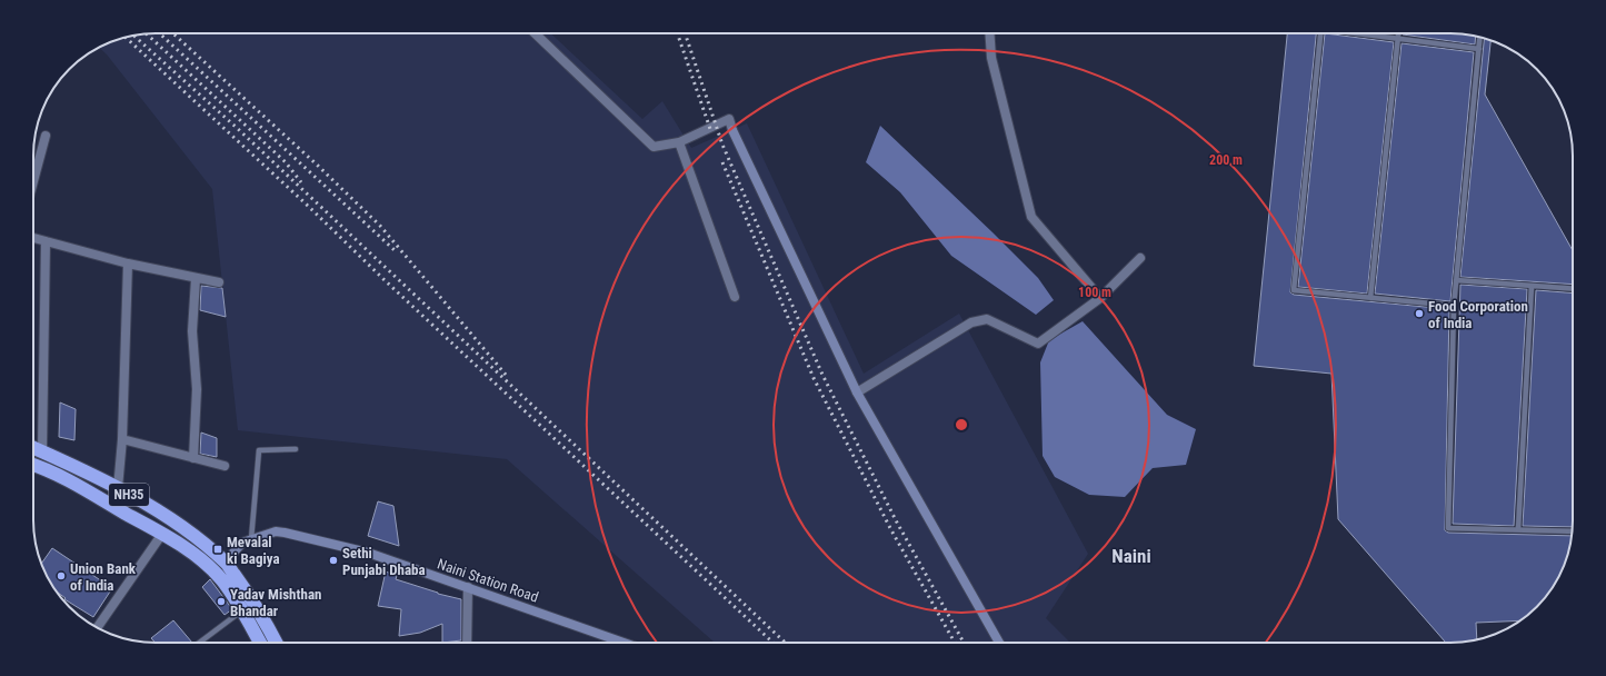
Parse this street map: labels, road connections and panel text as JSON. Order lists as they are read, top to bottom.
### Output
{
  "streets": {
    "highway": ["NH35"],
    "street": ["Naini Station Road"]
  },
  "crossings": [
    ["NH35", "Naini Station Road"]
  ],
  "districts": ["Naini"],
  "places": {
    "other": [
      "Food Corporation of India",
      "Sethi Punjabi Dhaba",
      "Union Bank of India",
      "Yadav Mishthan Bhandar"
    ],
    "transit": ["Mevalal ki Bagiya"]
  },
  "rings": ["200 m", "100 m"]
}
